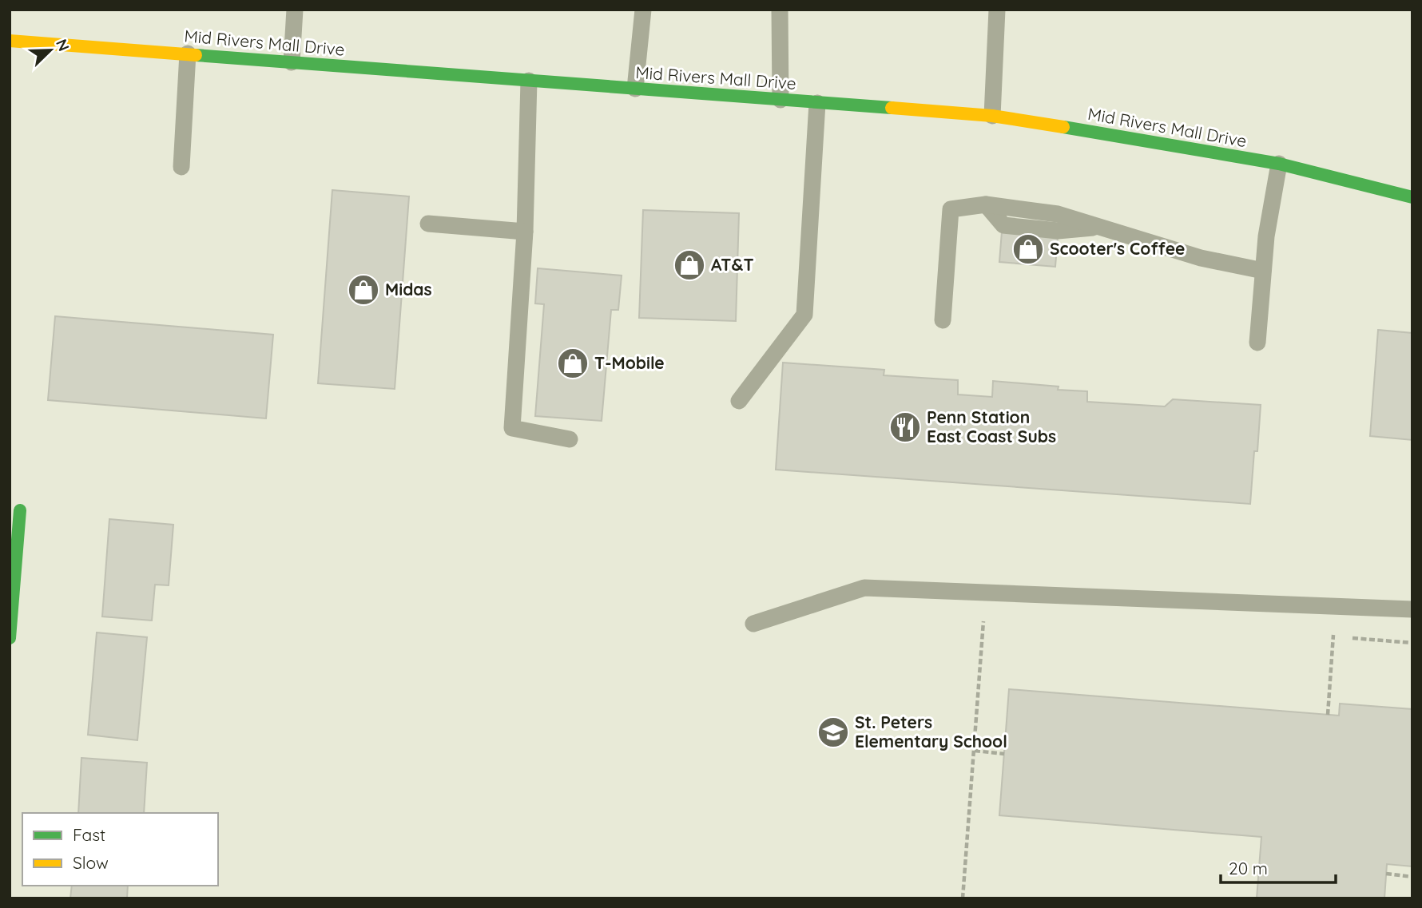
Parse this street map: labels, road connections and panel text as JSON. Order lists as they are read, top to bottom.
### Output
{
  "streets": {
    "main road": ["Mid Rivers Mall Drive"]
  },
  "places": {
    "shop": [
      "Scooter's Coffee",
      "AT&T",
      "Midas",
      "T-Mobile"
    ],
    "restaurant": ["Penn Station East Coast Subs"],
    "school or university": ["St. Peters Elementary School"]
  },
  "legend": ["Fast", "Slow"],
  "scale_bar": "20 m",
  "north": "top right"
}
